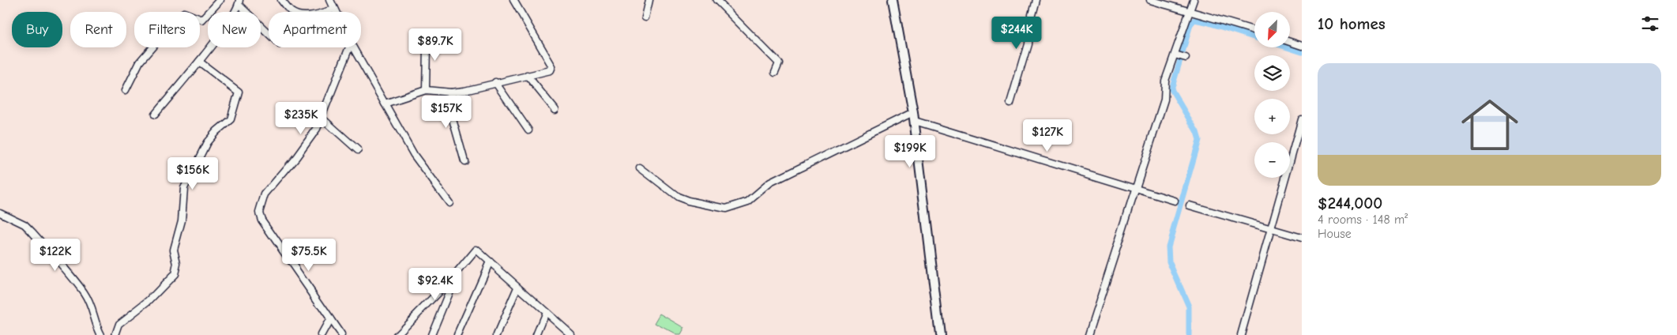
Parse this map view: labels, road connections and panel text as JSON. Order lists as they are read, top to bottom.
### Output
{
  "north": "bottom left",
  "page": {
    "heading": "10 homes",
    "map_buttons": ["+", "−"],
    "chip": [
      "Buy",
      "Rent",
      "Filters",
      "New",
      "Apartment"
    ],
    "price": [
      "$244K",
      "$89.7K",
      "$157K",
      "$235K",
      "$127K",
      "$199K",
      "$156K",
      "$122K",
      "$75.5K",
      "$92.4K"
    ],
    "list": [
      {
        "name": "$244,000",
        "note": "4 rooms · 148 m² · House"
      }
    ]
  }
}
